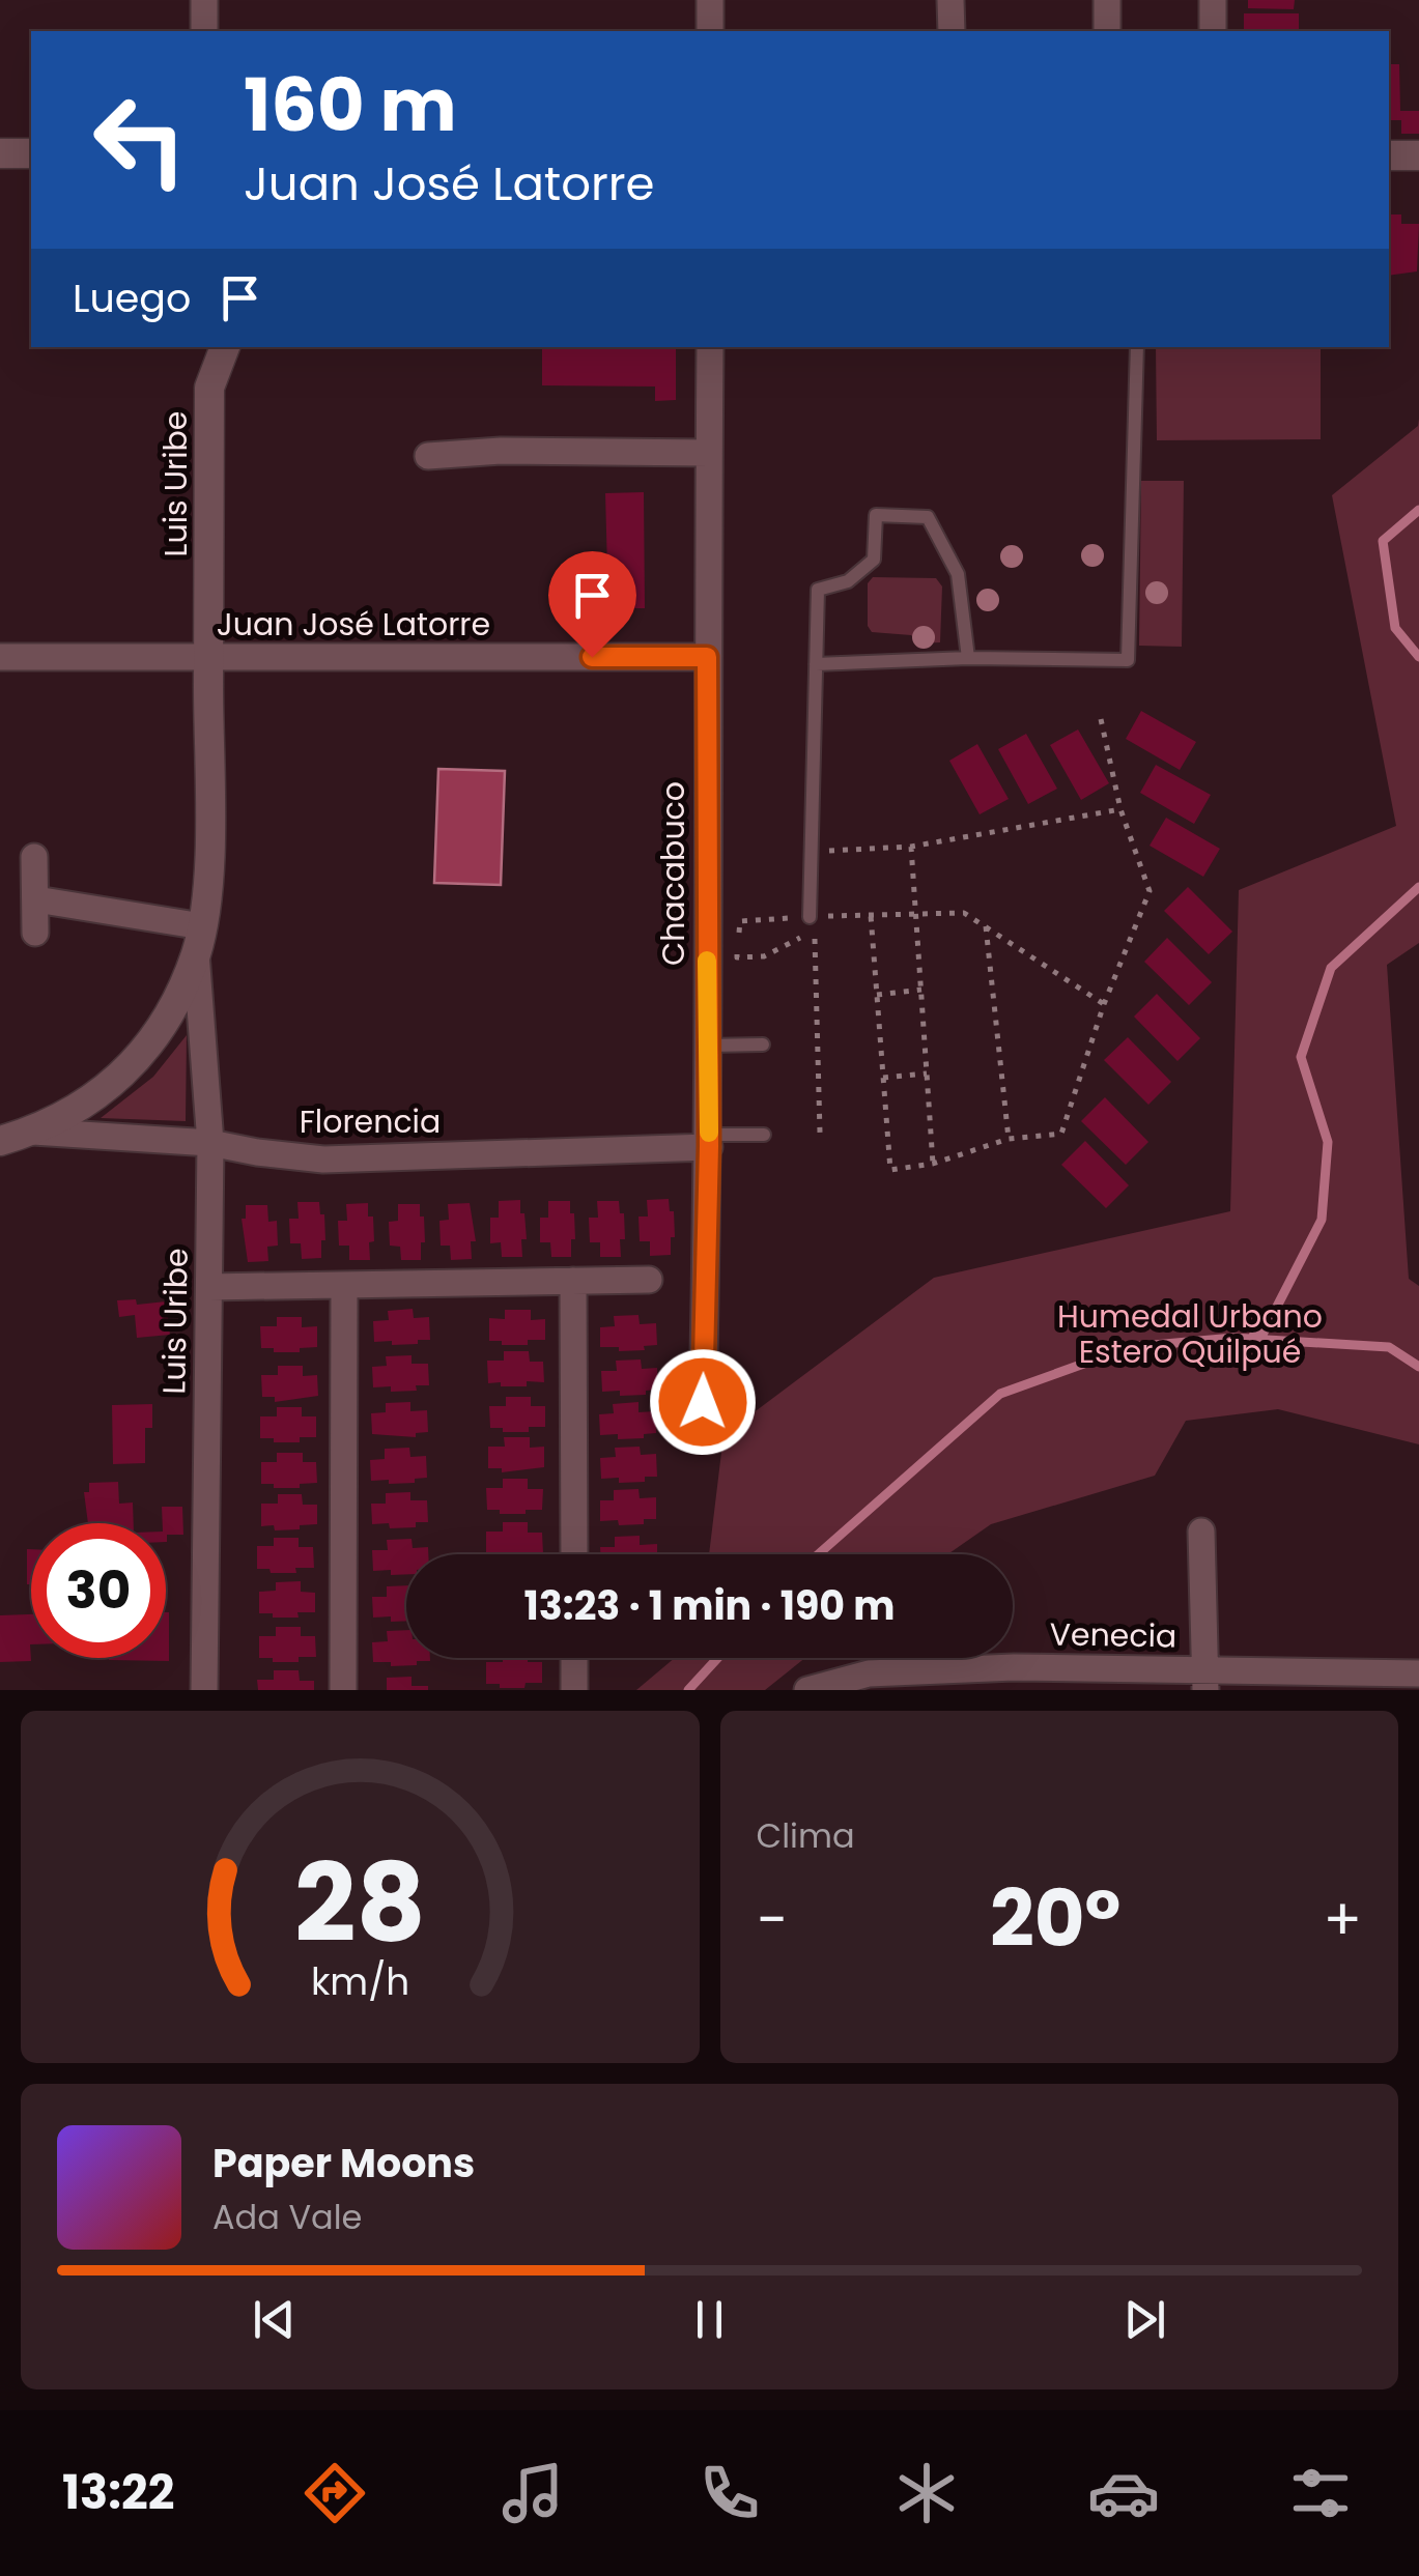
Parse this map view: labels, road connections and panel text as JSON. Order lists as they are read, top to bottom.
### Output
{
  "streets": {
    "street": [
      "Luis Uribe",
      "Juan José Latorre",
      "Chacabuco",
      "Florencia",
      "Venecia"
    ]
  },
  "crossings": [
    ["Luis Uribe", "Juan José Latorre"],
    ["Luis Uribe", "Florencia"],
    ["Juan José Latorre", "Chacabuco"],
    ["Chacabuco", "Florencia"]
  ],
  "parks": ["Humedal Urbano Estero Quilpué"],
  "page": {
    "turn": ["160 m", "Juan José Latorre"],
    "then": "Luego",
    "limit": "30",
    "trip": "13:23 · 1 min · 190 m",
    "tile": "Clima",
    "heat": ["−", "20°", "+"],
    "song": ["Paper Moons", "Ada Vale"],
    "tabs": "13:22",
    "gauge": ["28", "km/h"]
  }
}
